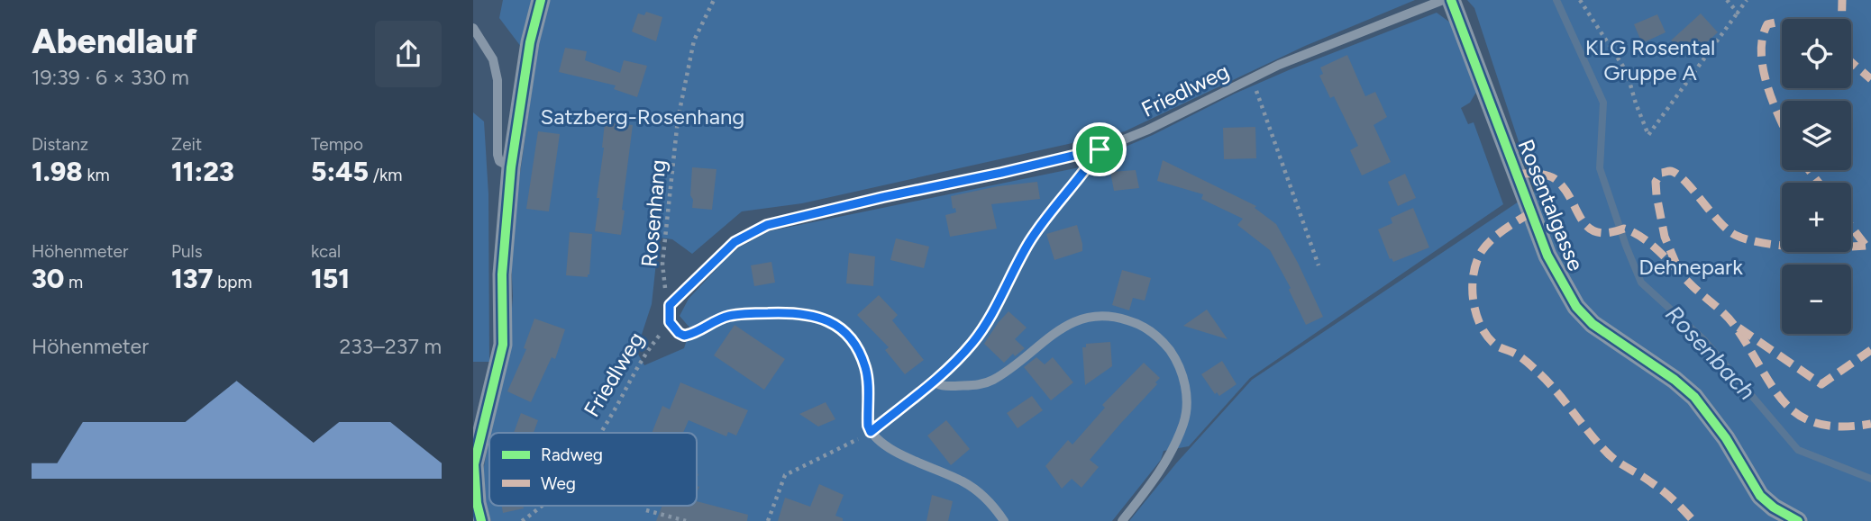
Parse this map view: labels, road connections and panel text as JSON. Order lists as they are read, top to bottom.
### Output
{
  "streets": {
    "street": ["Rosentalgasse"],
    "lane": ["Friedlweg"],
    "path": ["Rosenhang"]
  },
  "crossings": [
    ["Friedlweg", "Rosenhang"]
  ],
  "water": ["Rosenbach"],
  "parks": ["KLG Rosental Gruppe A", "Satzberg-Rosenhang", "Dehnepark"],
  "legend": ["Radweg", "Weg"],
  "page": {
    "heading": ["Abendlauf", "19:39 · 6 × 330 m"],
    "map_buttons": ["+", "−"],
    "stats": [
      ["Distanz", "1.98 km"],
      ["Zeit", "11:23"],
      ["Tempo", "5:45 /km"],
      ["Höhenmeter", "30 m"],
      ["Puls", "137 bpm"],
      ["kcal", "151"]
    ],
    "chart": ["Höhenmeter", "233–237 m"]
  }
}
